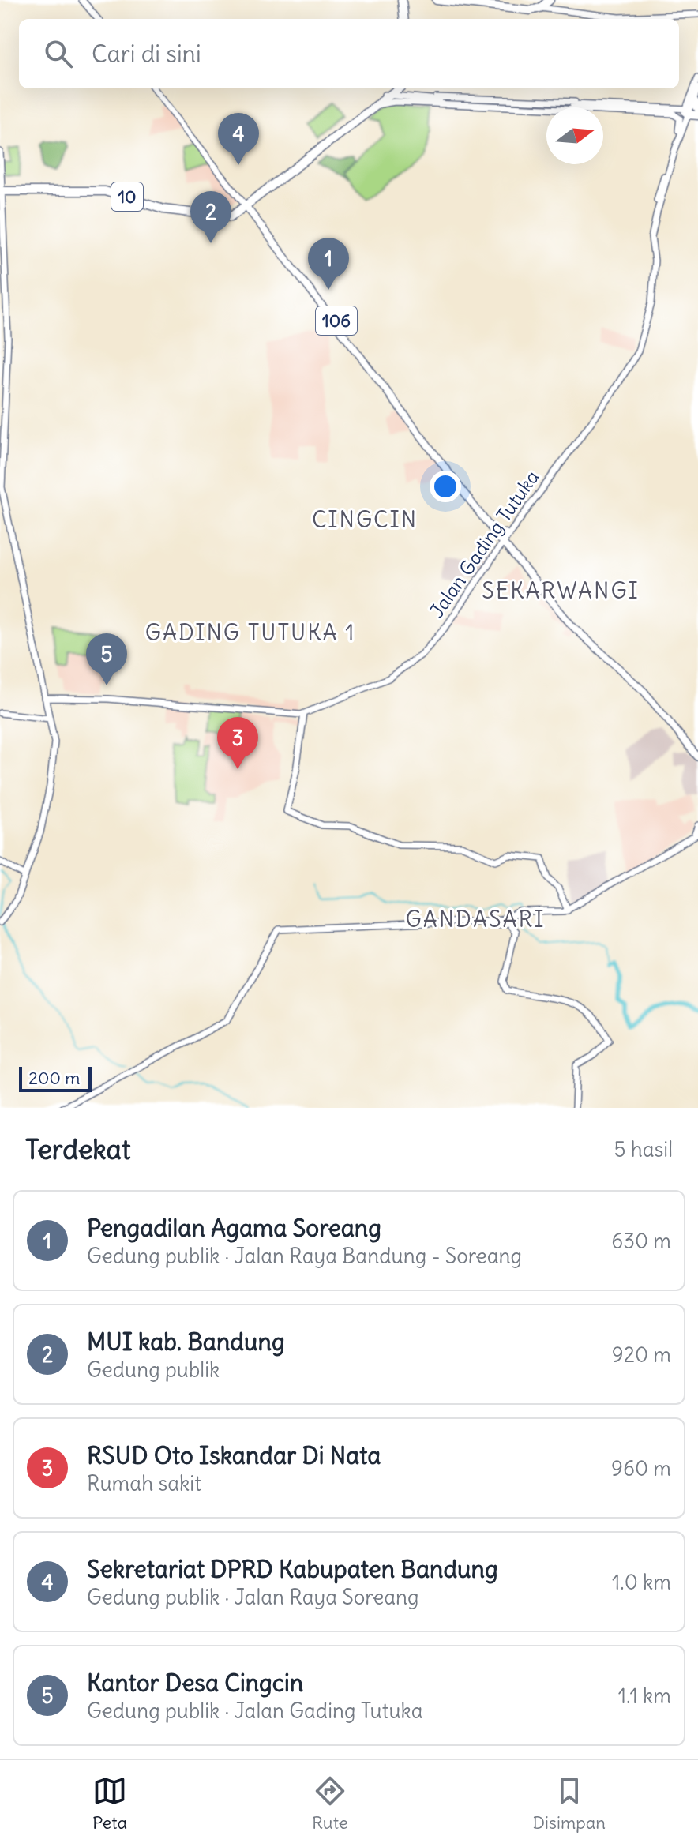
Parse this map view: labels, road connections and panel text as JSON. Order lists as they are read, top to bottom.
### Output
{
  "streets": {
    "highway": ["10"],
    "main road": ["106", "Jalan Gading Tutuka"]
  },
  "crossings": [
    ["10", "106"],
    ["106", "Jalan Gading Tutuka"]
  ],
  "districts": [
    "CINGCIN",
    "SEKARWANGI",
    "GADING TUTUKA 1",
    "GANDASARI"
  ],
  "scale_bar": "200 m",
  "north": "right",
  "page": {
    "search": "Cari di sini",
    "pins": [
      "4",
      "2",
      "1",
      "5",
      "3"
    ],
    "scale": "200 m",
    "heading": ["Terdekat", "5 hasil"],
    "list": [
      {
        "mark": "1",
        "name": "Pengadilan Agama Soreang",
        "note": "Gedung publik · Jalan Raya Bandung - Soreang",
        "value": "630 m"
      },
      {
        "mark": "2",
        "name": "MUI kab. Bandung",
        "note": "Gedung publik",
        "value": "920 m"
      },
      {
        "mark": "3",
        "name": "RSUD Oto Iskandar Di Nata",
        "note": "Rumah sakit",
        "value": "960 m"
      },
      {
        "mark": "4",
        "name": "Sekretariat DPRD Kabupaten Bandung",
        "note": "Gedung publik · Jalan Raya Soreang",
        "value": "1.0 km"
      },
      {
        "mark": "5",
        "name": "Kantor Desa Cingcin",
        "note": "Gedung publik · Jalan Gading Tutuka",
        "value": "1.1 km"
      }
    ],
    "nav": ["Peta", "Rute", "Disimpan"]
  }
}
